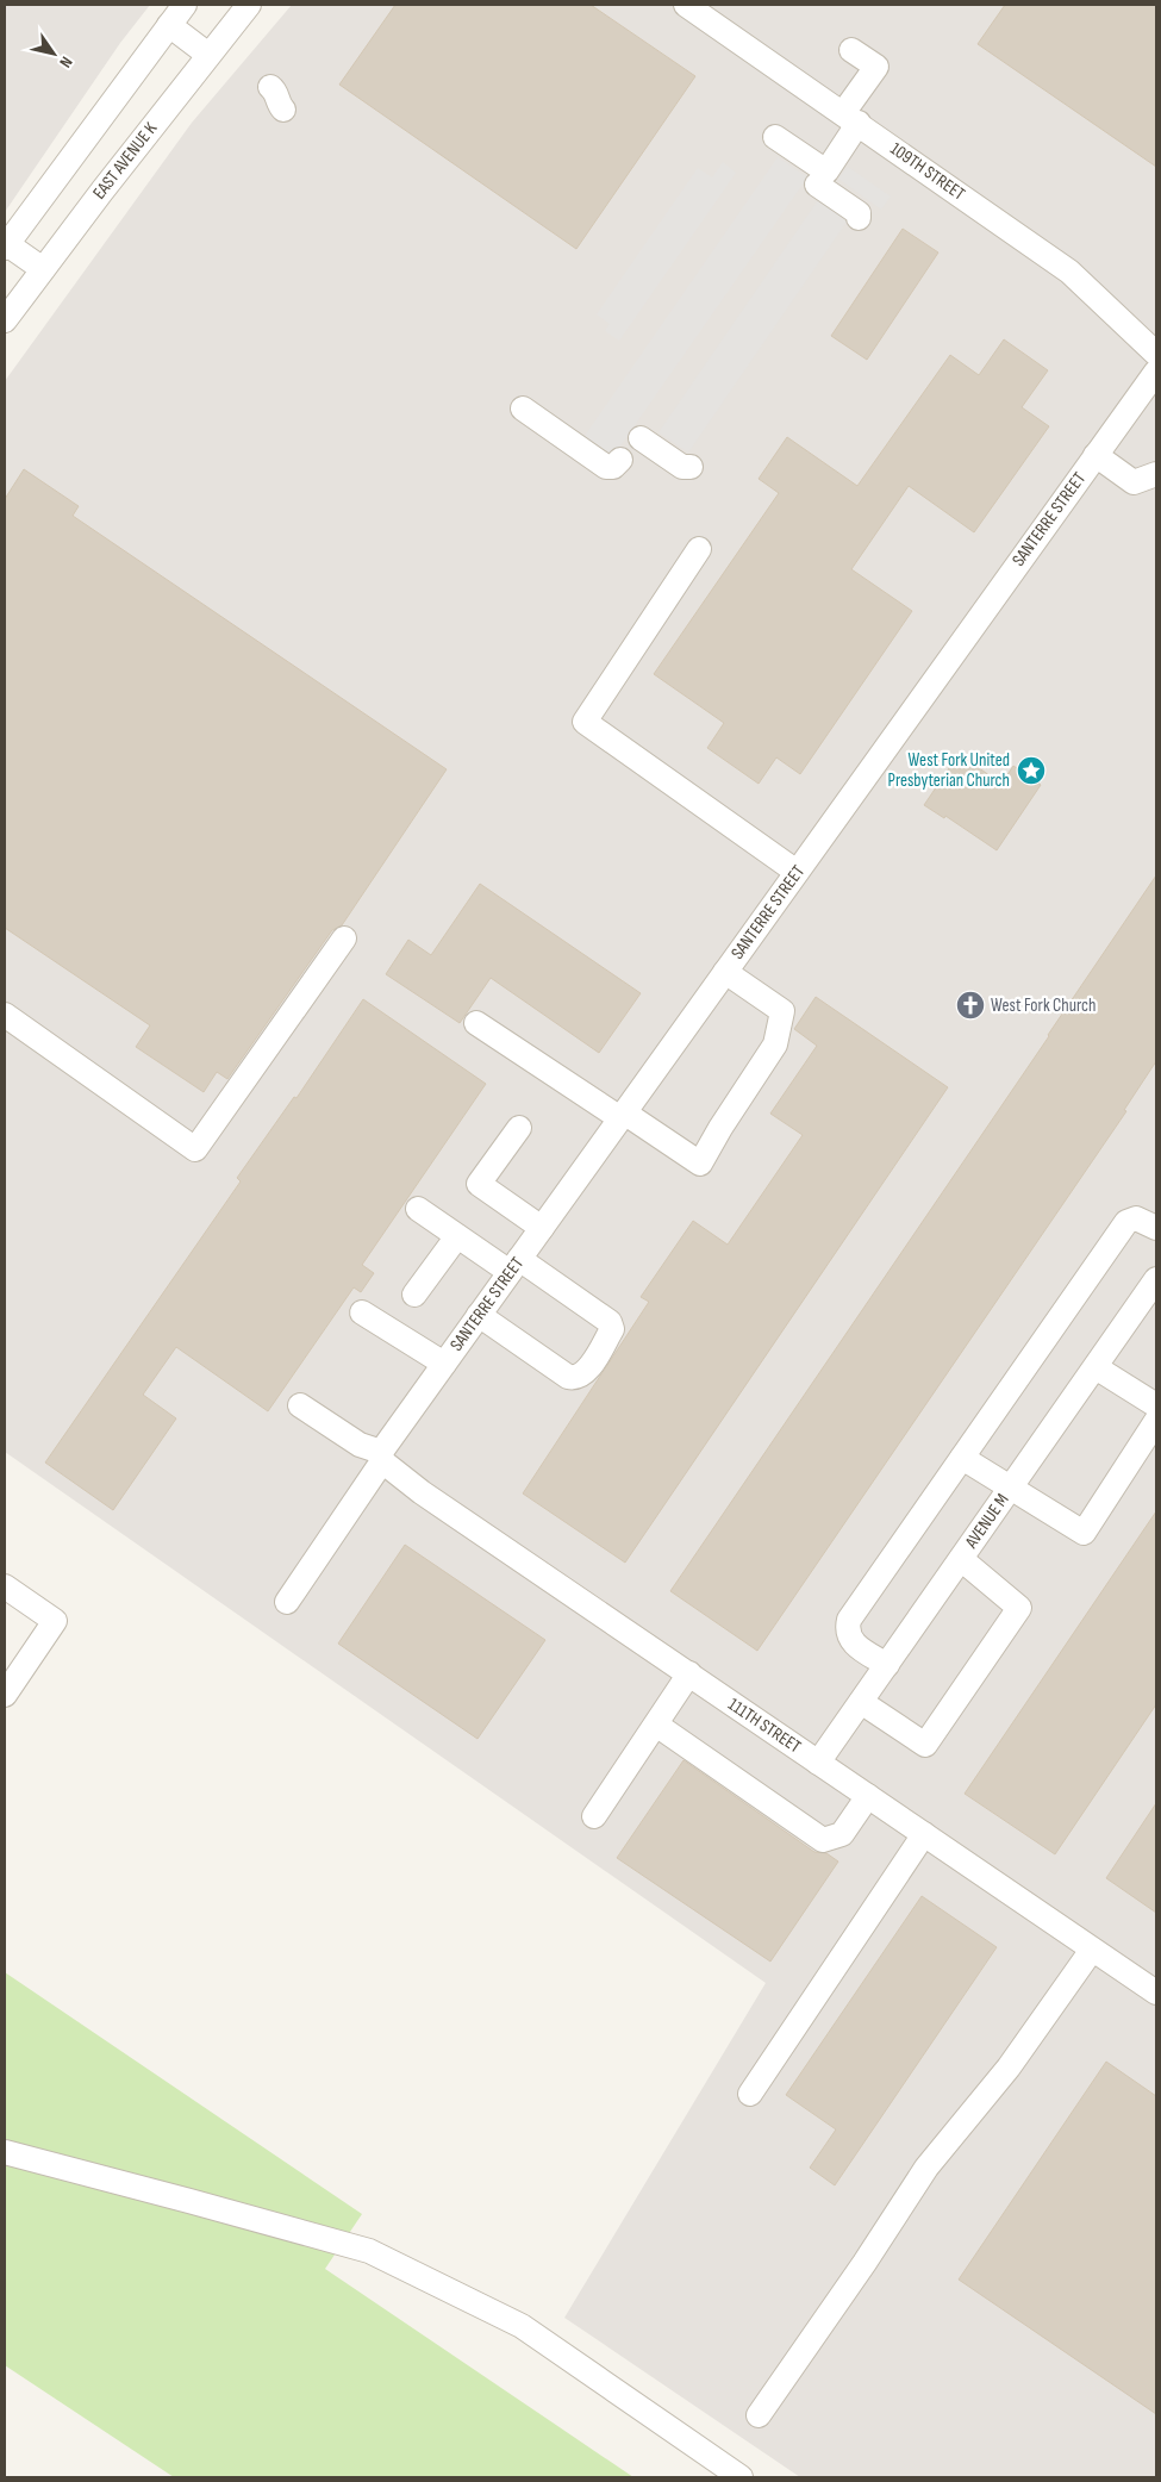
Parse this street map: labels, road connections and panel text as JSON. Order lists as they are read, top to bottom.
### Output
{
  "streets": {
    "street": [
      "EAST AVENUE K",
      "109TH STREET",
      "SANTERRE STREET",
      "AVENUE M",
      "111TH STREET"
    ]
  },
  "crossings": [
    ["SANTERRE STREET", "111TH STREET"],
    ["AVENUE M", "111TH STREET"]
  ],
  "places": {
    "place": ["West Fork United Presbyterian Church"],
    "church": ["West Fork Church"]
  },
  "north": "bottom right"
}
